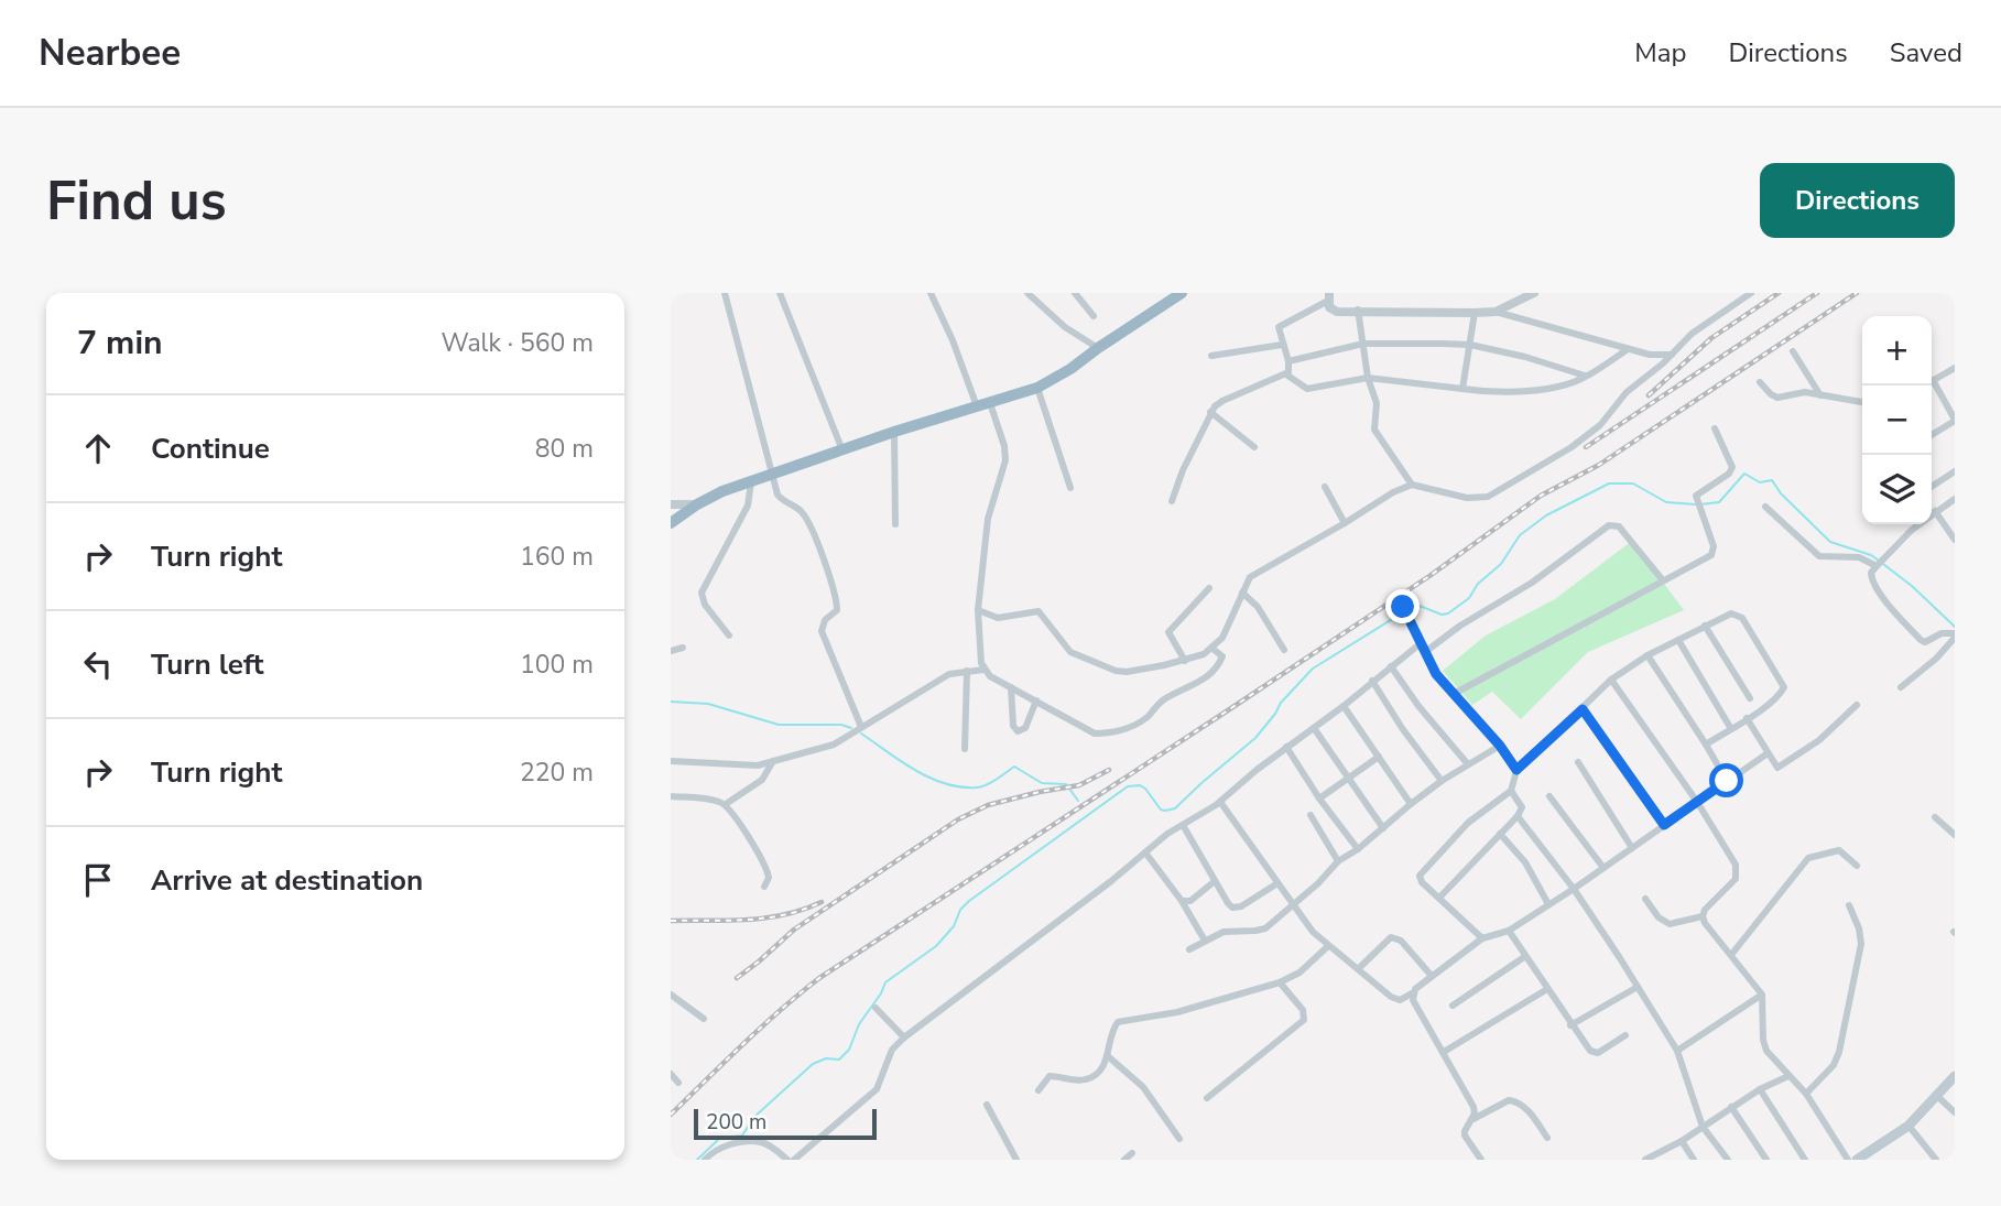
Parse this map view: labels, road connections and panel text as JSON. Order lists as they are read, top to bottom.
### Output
{
  "scale_bar": "200 m",
  "page": {
    "header": "Nearbee",
    "nav": ["Map", "Directions", "Saved"],
    "buttons": "Directions",
    "title": "Find us",
    "heading": ["7 min", "Walk · 560 m"],
    "map_buttons": ["+", "−"],
    "list": [
      ["Continue", "80 m"],
      ["Turn right", "160 m"],
      ["Turn left", "100 m"],
      ["Turn right", "220 m"],
      "Arrive at destination"
    ],
    "scale": "200 m"
  }
}
